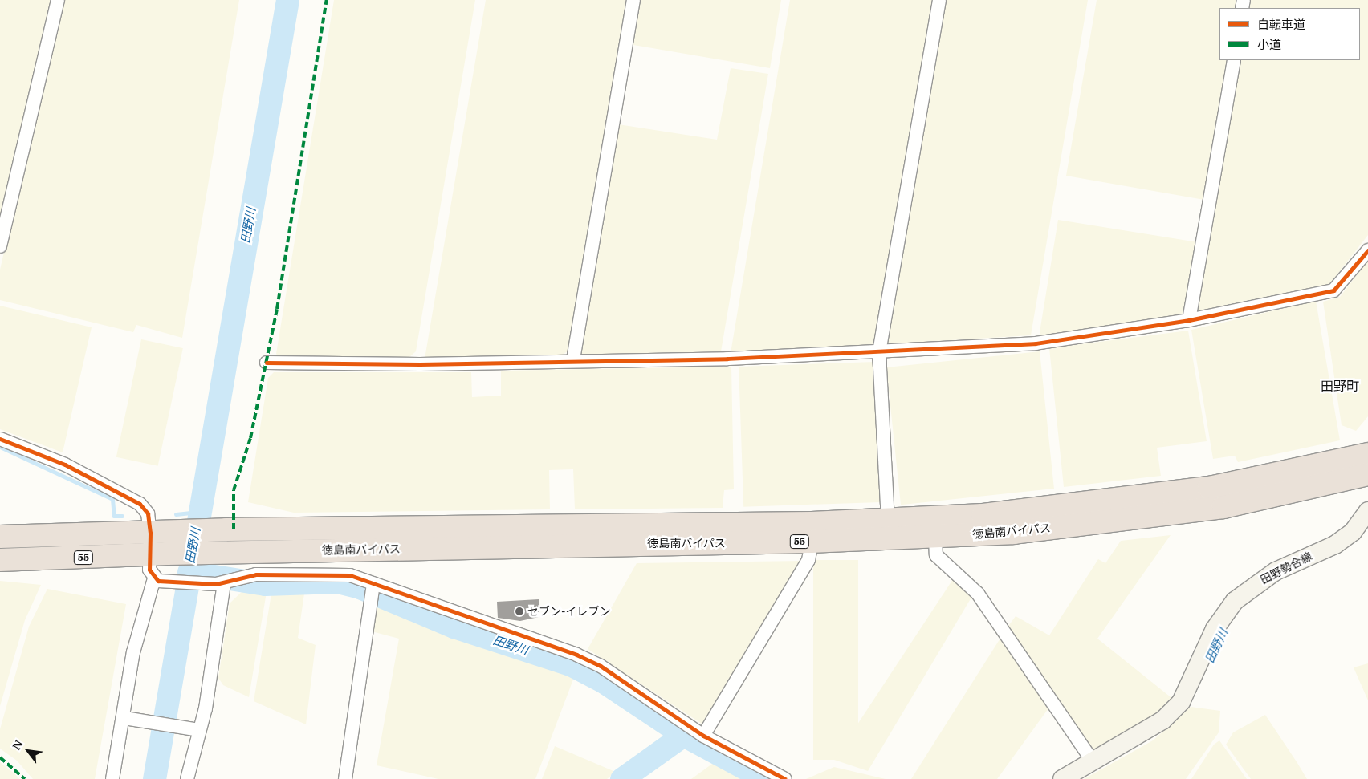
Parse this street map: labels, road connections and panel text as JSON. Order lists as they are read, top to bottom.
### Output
{
  "streets": {
    "highway": ["徳島南バイパス", "55"],
    "main road": ["田野勢合線"]
  },
  "districts": ["田野町"],
  "water": ["田野川"],
  "places": ["セブン-イレブン"],
  "legend": ["自転車道", "小道"],
  "north": "top left"
}
